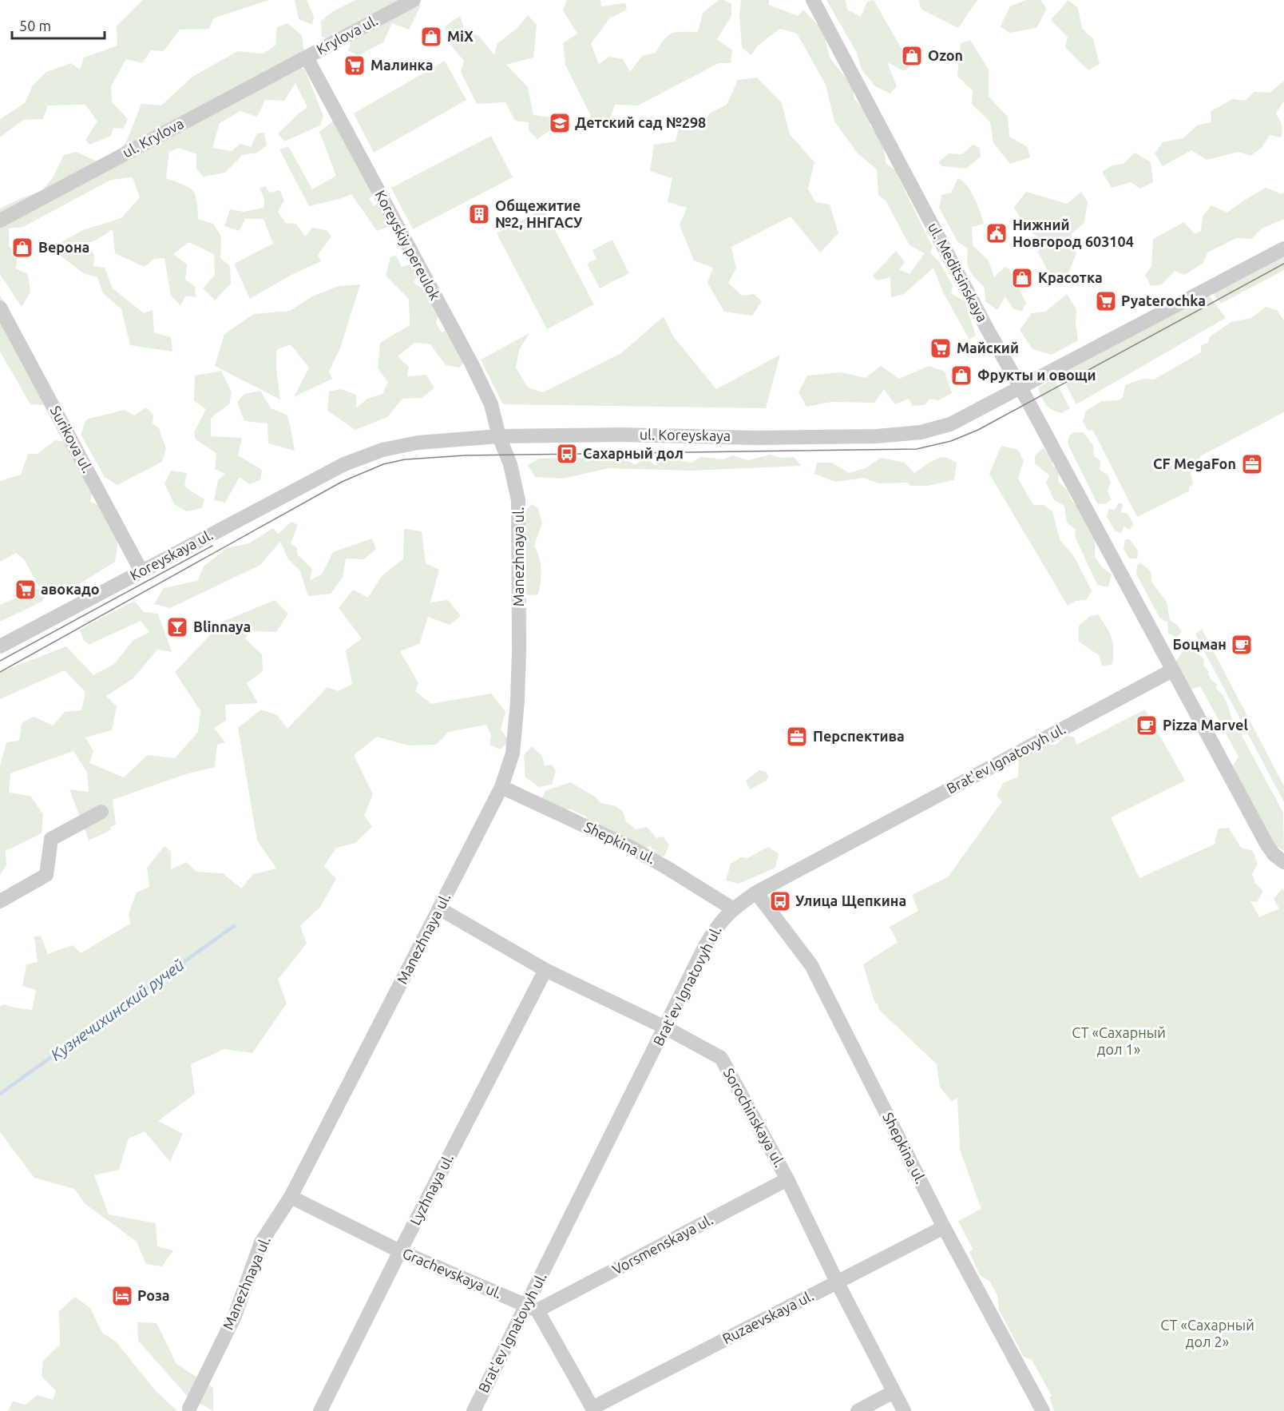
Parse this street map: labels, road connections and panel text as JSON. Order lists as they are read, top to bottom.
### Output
{
  "streets": {
    "street": [
      "Krylova ul.",
      "ul. Krylova",
      "Koreyskiy pereulok",
      "ul. Meditsinskaya",
      "ul. Koreyskaya",
      "Surikova ul.",
      "Koreyskaya ul.",
      "Manezhnaya ul.",
      "Brat'ev Ignatovyh ul.",
      "Shepkina ul.",
      "Sorochinskaya ul.",
      "Lyzhnaya ul.",
      "Vorsmenskaya ul.",
      "Grachevskaya ul.",
      "Ruzaevskaya ul."
    ]
  },
  "crossings": [
    ["Krylova ul.", "ul. Krylova"],
    ["Krylova ul.", "Koreyskiy pereulok"],
    ["ul. Krylova", "Koreyskiy pereulok"],
    ["Koreyskiy pereulok", "ul. Koreyskaya"],
    ["Koreyskiy pereulok", "Manezhnaya ul."],
    ["ul. Meditsinskaya", "ul. Koreyskaya"],
    ["ul. Meditsinskaya", "Brat'ev Ignatovyh ul."],
    ["ul. Koreyskaya", "Surikova ul."],
    ["ul. Koreyskaya", "Koreyskaya ul."],
    ["ul. Koreyskaya", "Manezhnaya ul."],
    ["Surikova ul.", "Koreyskaya ul."],
    ["Manezhnaya ul.", "Shepkina ul."],
    ["Manezhnaya ul.", "Sorochinskaya ul."],
    ["Manezhnaya ul.", "Grachevskaya ul."],
    ["Brat'ev Ignatovyh ul.", "Shepkina ul."],
    ["Brat'ev Ignatovyh ul.", "Sorochinskaya ul."],
    ["Brat'ev Ignatovyh ul.", "Vorsmenskaya ul."],
    ["Brat'ev Ignatovyh ul.", "Grachevskaya ul."],
    ["Shepkina ul.", "Ruzaevskaya ul."],
    ["Sorochinskaya ul.", "Lyzhnaya ul."],
    ["Sorochinskaya ul.", "Vorsmenskaya ul."],
    ["Sorochinskaya ul.", "Ruzaevskaya ul."],
    ["Lyzhnaya ul.", "Grachevskaya ul."],
    ["Vorsmenskaya ul.", "Grachevskaya ul."]
  ],
  "water": ["Кузнечихинский ручей"],
  "parks": ["СТ «Сахарный дол 1»", "СТ «Сахарный дол 2»"],
  "places": {
    "shop": [
      "MiX",
      "Ozon",
      "Верона",
      "Красотка",
      "Фрукты и овощи"
    ],
    "supermarket": [
      "Малинка",
      "Pyaterochka",
      "Майский",
      "авокадо"
    ],
    "school or university": ["Детский сад №298"],
    "building": ["Общежитие №2, ННГАСУ"],
    "public building": ["Нижний Новгород 603104"],
    "bus stop": ["Сахарный дол", "Улица Щепкина"],
    "office": ["CF MegaFon", "Перспектива"],
    "bar": ["Blinnaya"],
    "cafe": ["Боцман", "Pizza Marvel"],
    "hotel": ["Роза"]
  },
  "scale_bar": "50 m"
}
